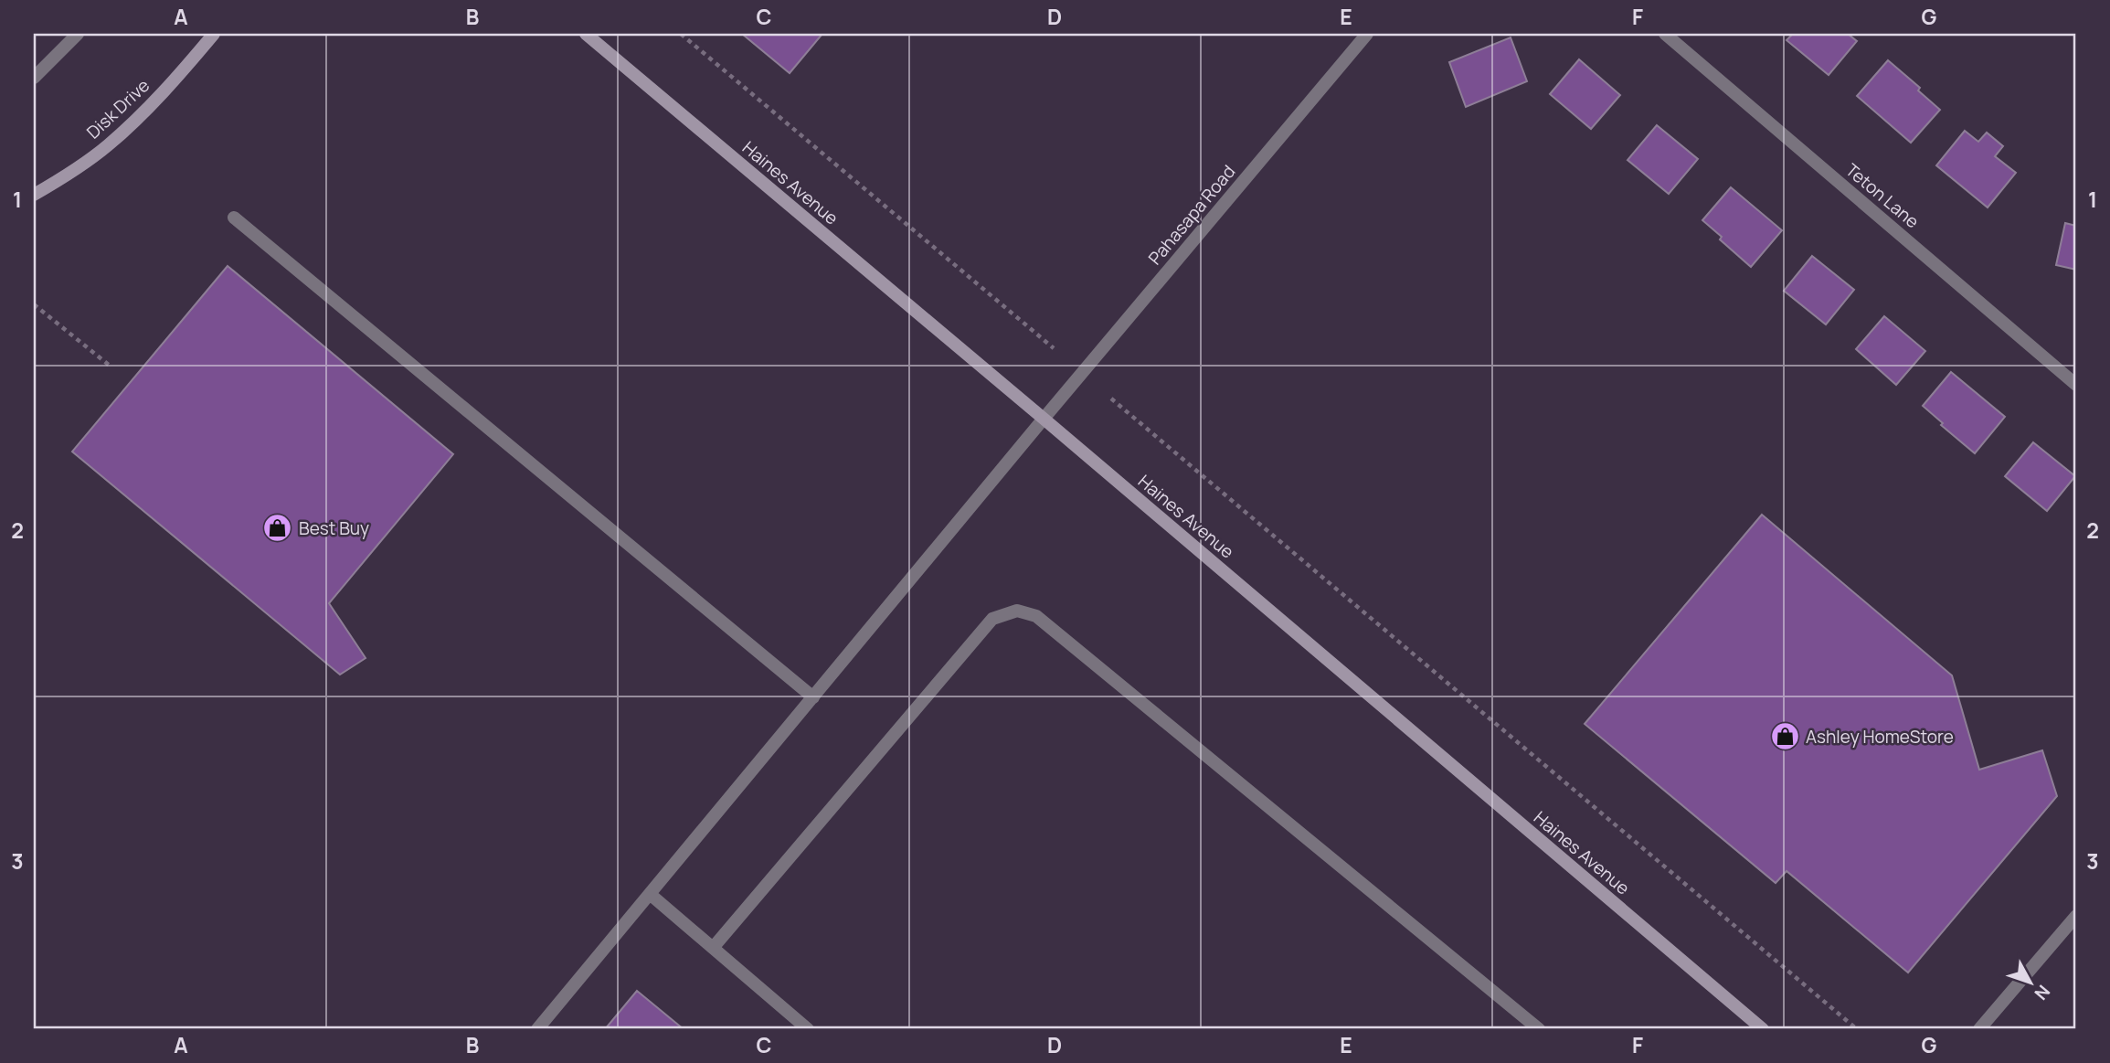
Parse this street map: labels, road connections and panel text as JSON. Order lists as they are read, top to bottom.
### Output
{
  "streets": {
    "main road": ["Disk Drive", "Haines Avenue"],
    "street": ["Teton Lane", "Pahasapa Road"]
  },
  "crossings": [
    ["Haines Avenue", "Pahasapa Road"]
  ],
  "places": {
    "shop": ["Best Buy", "Ashley HomeStore"]
  },
  "north": "bottom right",
  "grid": {
    "columns": [
      "A",
      "B",
      "C",
      "D",
      "E",
      "F",
      "G"
    ],
    "rows": ["1", "2", "3"]
  }
}
